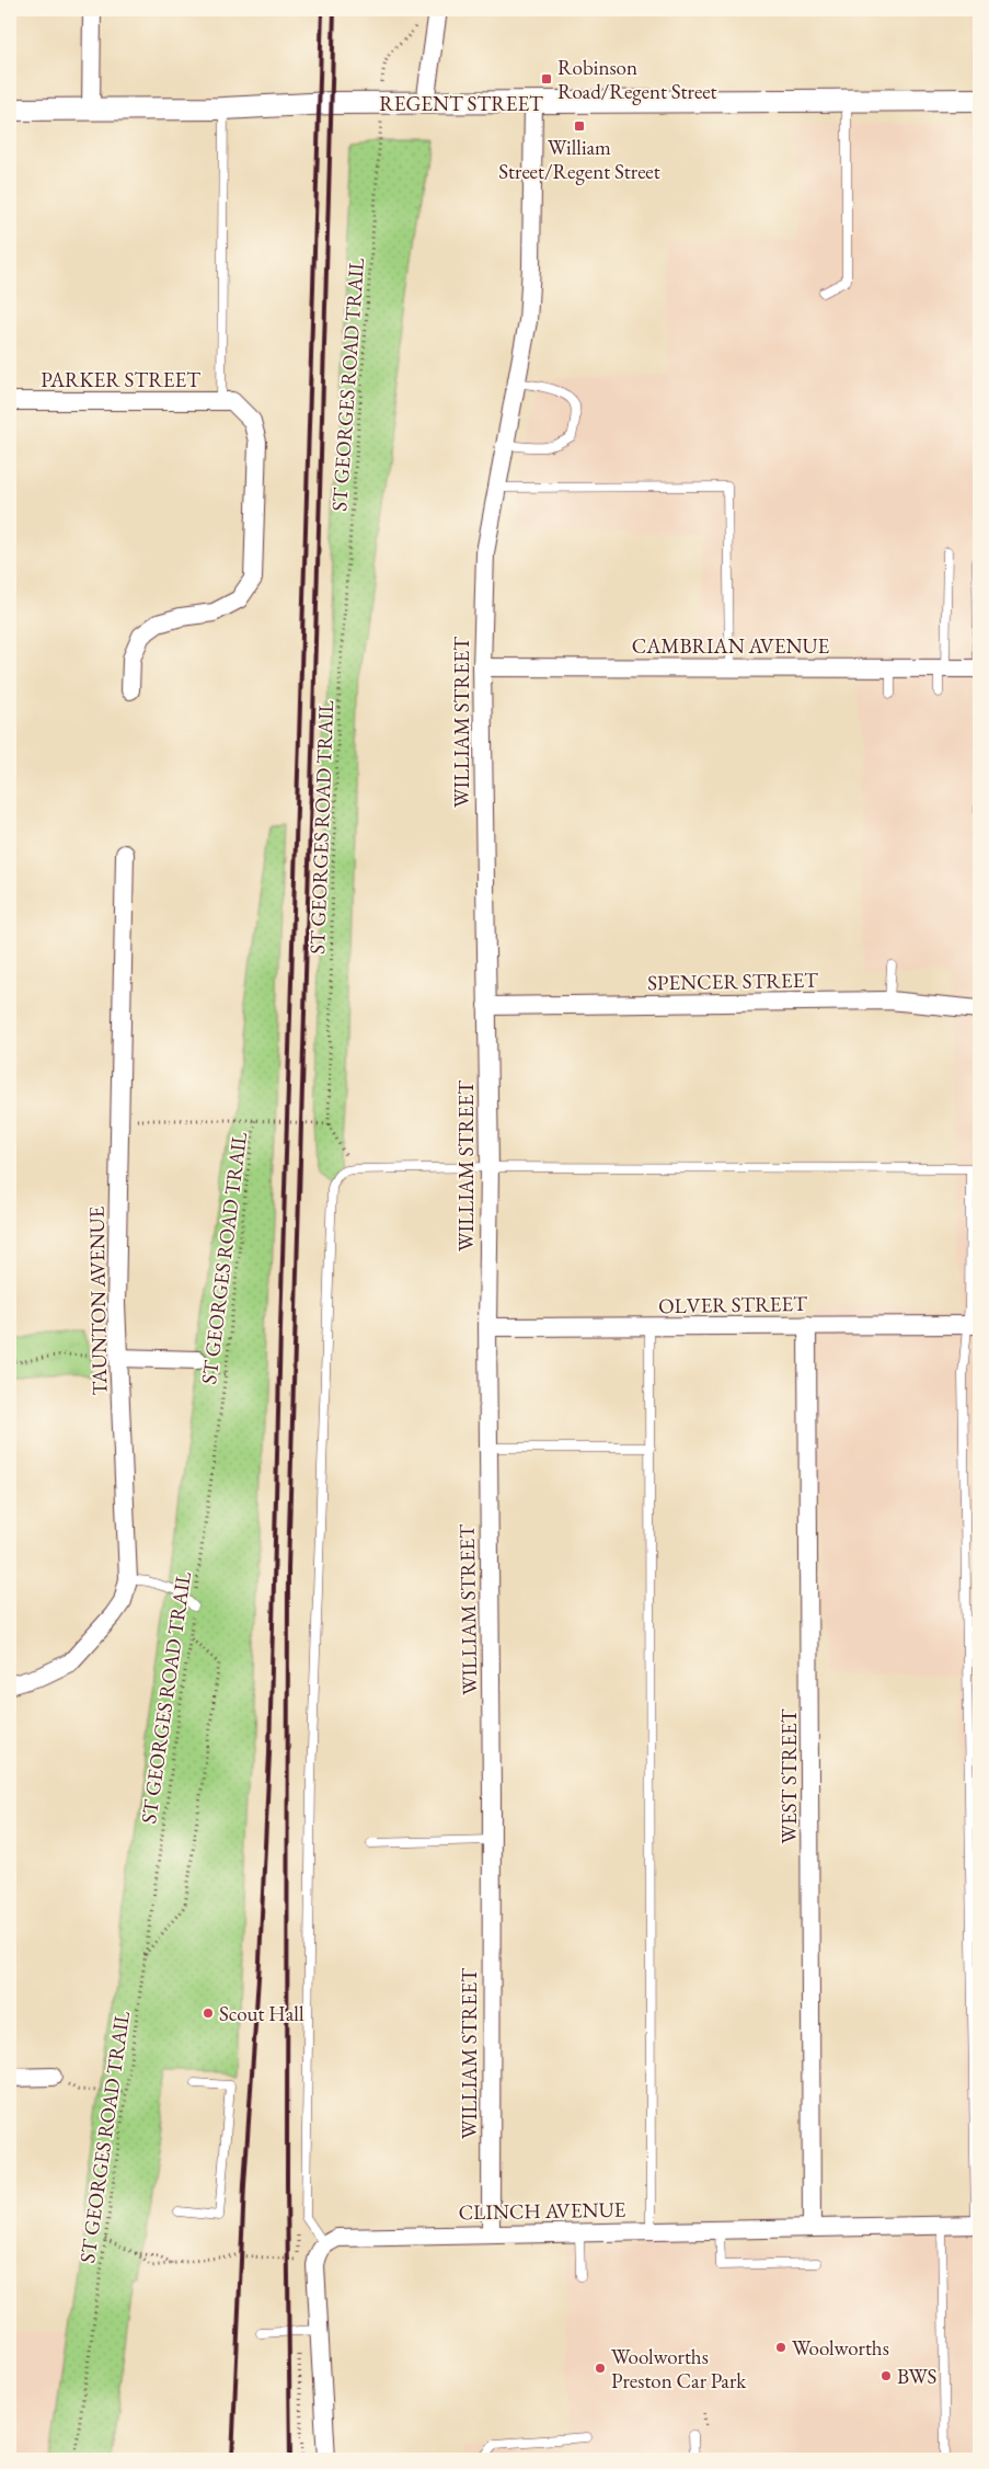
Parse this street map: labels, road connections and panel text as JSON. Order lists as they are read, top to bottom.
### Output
{
  "streets": {
    "street": [
      "REGENT STREET",
      "PARKER STREET",
      "CAMBRIAN AVENUE",
      "WILLIAM STREET",
      "SPENCER STREET",
      "TAUNTON AVENUE",
      "OLVER STREET",
      "WEST STREET",
      "CLINCH AVENUE"
    ],
    "path": ["ST GEORGES ROAD TRAIL"]
  },
  "crossings": [
    ["REGENT STREET", "ST GEORGES ROAD TRAIL"],
    ["REGENT STREET", "WILLIAM STREET"],
    ["CAMBRIAN AVENUE", "WILLIAM STREET"],
    ["WILLIAM STREET", "SPENCER STREET"],
    ["WILLIAM STREET", "OLVER STREET"],
    ["WILLIAM STREET", "CLINCH AVENUE"],
    ["OLVER STREET", "WEST STREET"],
    ["WEST STREET", "CLINCH AVENUE"]
  ],
  "places": {
    "transit": ["Robinson Road/Regent Street", "William Street/Regent Street"],
    "other": [
      "Scout Hall",
      "Woolworths",
      "Woolworths Preston Car Park",
      "BWS"
    ]
  }
}
